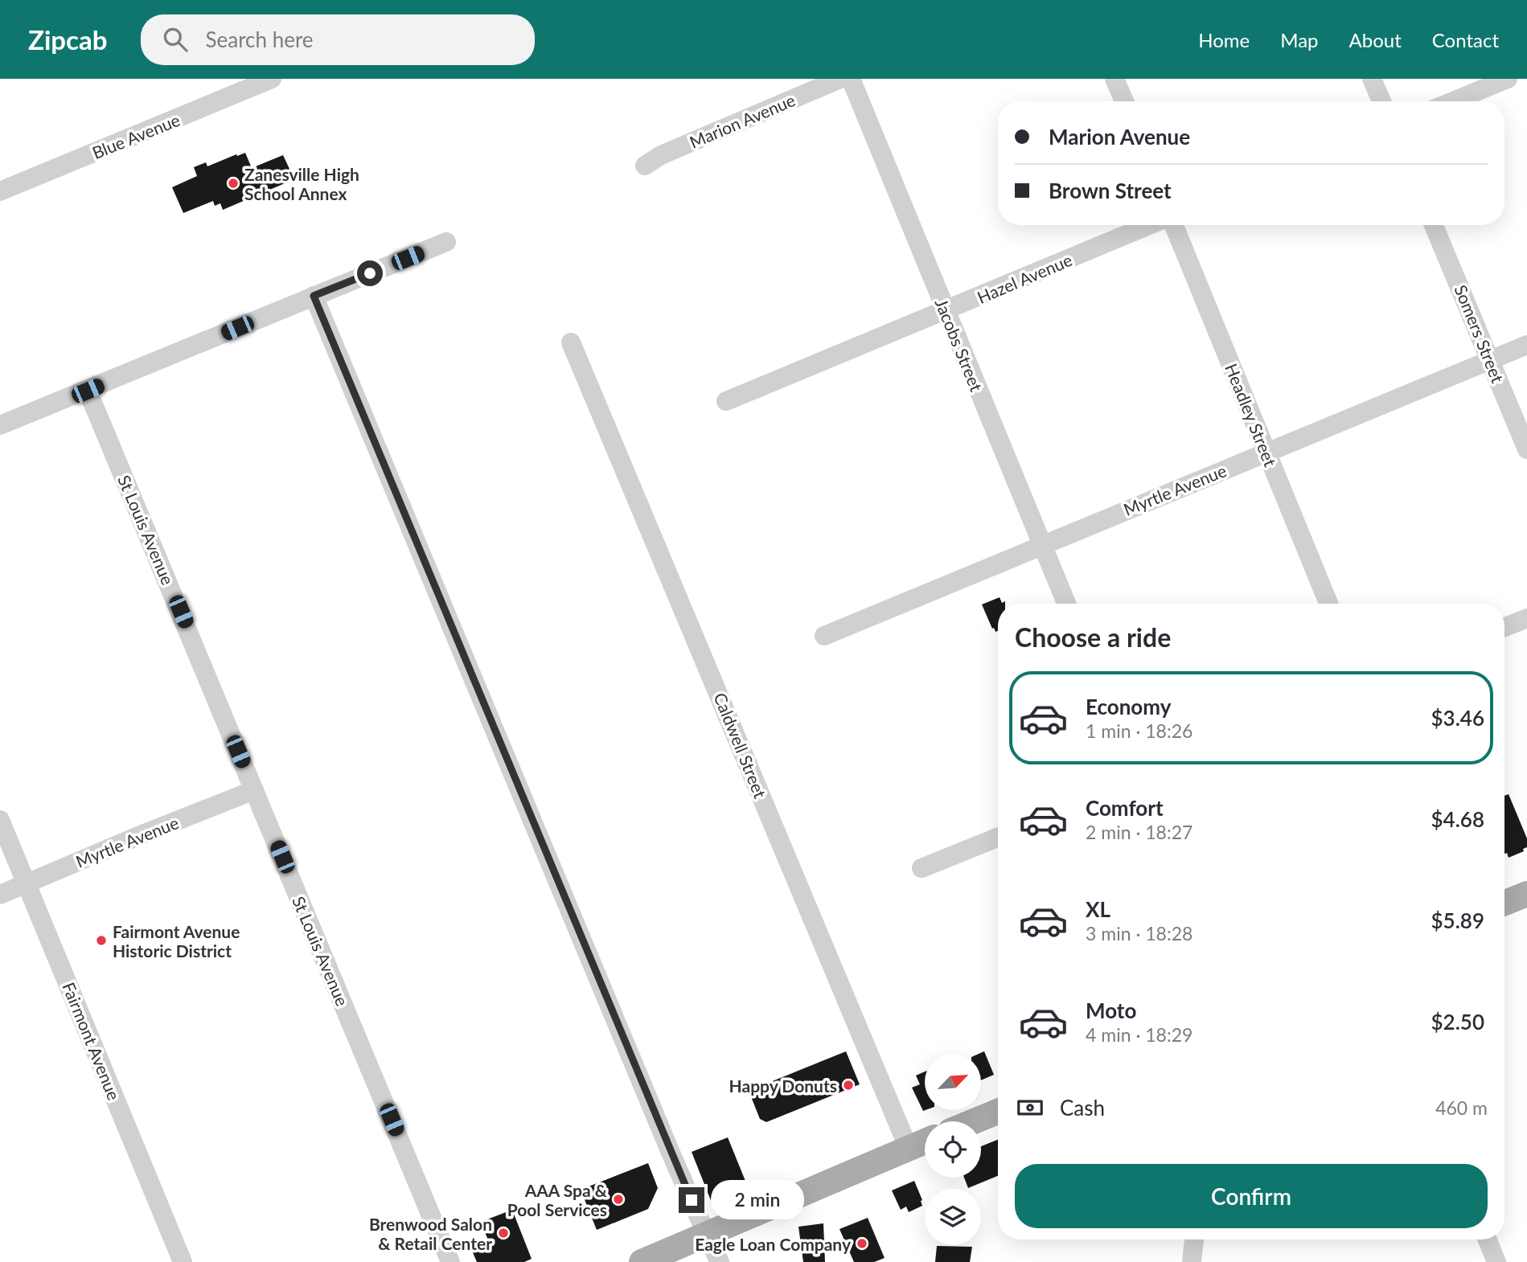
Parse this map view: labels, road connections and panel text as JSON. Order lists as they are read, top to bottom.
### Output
{
  "streets": {
    "street": [
      "Marion Avenue",
      "Blue Avenue",
      "Hazel Avenue",
      "Somers Street",
      "Jacobs Street",
      "Headley Street",
      "Myrtle Avenue",
      "St Louis Avenue",
      "Caldwell Street",
      "Fairmont Avenue"
    ]
  },
  "crossings": [
    ["Hazel Avenue", "Jacobs Street"],
    ["Somers Street", "Myrtle Avenue"],
    ["Jacobs Street", "Myrtle Avenue"],
    ["Headley Street", "Myrtle Avenue"],
    ["Myrtle Avenue", "St Louis Avenue"],
    ["Myrtle Avenue", "Fairmont Avenue"]
  ],
  "places": [
    "Zanesville High School Annex",
    "Fairmont Avenue Historic District",
    "Happy Donuts",
    "AAA Spa & Pool Services",
    "Brenwood Salon & Retail Center",
    "Eagle Loan Company"
  ],
  "north": "top right",
  "page": {
    "header": "Zipcab",
    "search": "Search here",
    "nav": [
      "Home",
      "Map",
      "About",
      "Contact"
    ],
    "banner": ["Marion Avenue", "Brown Street"],
    "heading": "Choose a ride",
    "list": [
      {
        "name": "Economy",
        "note": "1 min · 18:26",
        "value": "$3.46"
      },
      {
        "name": "Comfort",
        "note": "2 min · 18:27",
        "value": "$4.68"
      },
      {
        "name": "XL",
        "note": "3 min · 18:28",
        "value": "$5.89"
      },
      {
        "name": "Moto",
        "note": "4 min · 18:29",
        "value": "$2.50"
      }
    ],
    "pay": ["Cash", "460 m"],
    "buttons": "Confirm",
    "bubble": "2 min"
  }
}
